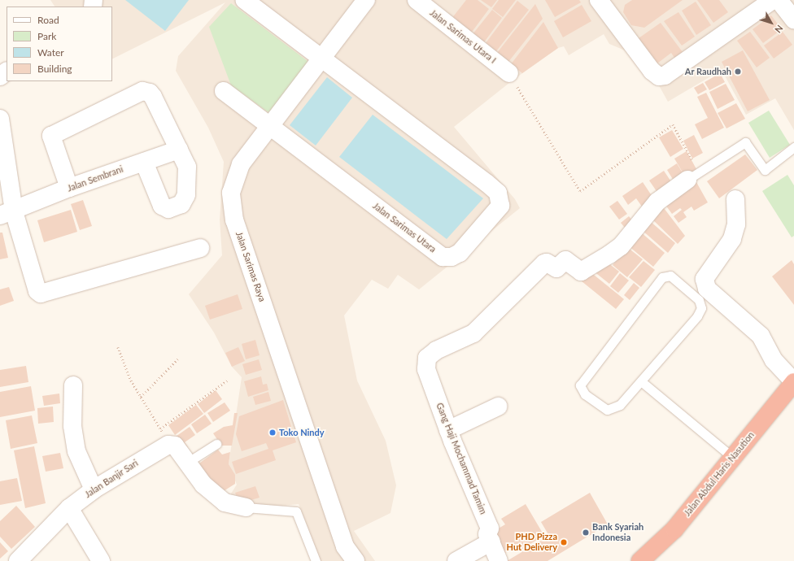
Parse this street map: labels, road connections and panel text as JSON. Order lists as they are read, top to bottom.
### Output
{
  "streets": {
    "highway": ["Jalan Abdul Haris Nasution"],
    "street": [
      "Jalan Sarimas Utara I",
      "Jalan Sembrani",
      "Jalan Sarimas Utara",
      "Jalan Sarimas Raya",
      "Gang Haji Mochammad Tamim",
      "Jalan Banjir Sari"
    ]
  },
  "crossings": [
    ["Jalan Sarimas Utara", "Jalan Sarimas Raya"]
  ],
  "places": [
    "Ar Raudhah",
    "Toko Nindy",
    "Bank Syariah Indonesia",
    "PHD Pizza Hut Delivery"
  ],
  "legend": [
    "Road",
    "Park",
    "Water",
    "Building"
  ],
  "north": "bottom right"
}
